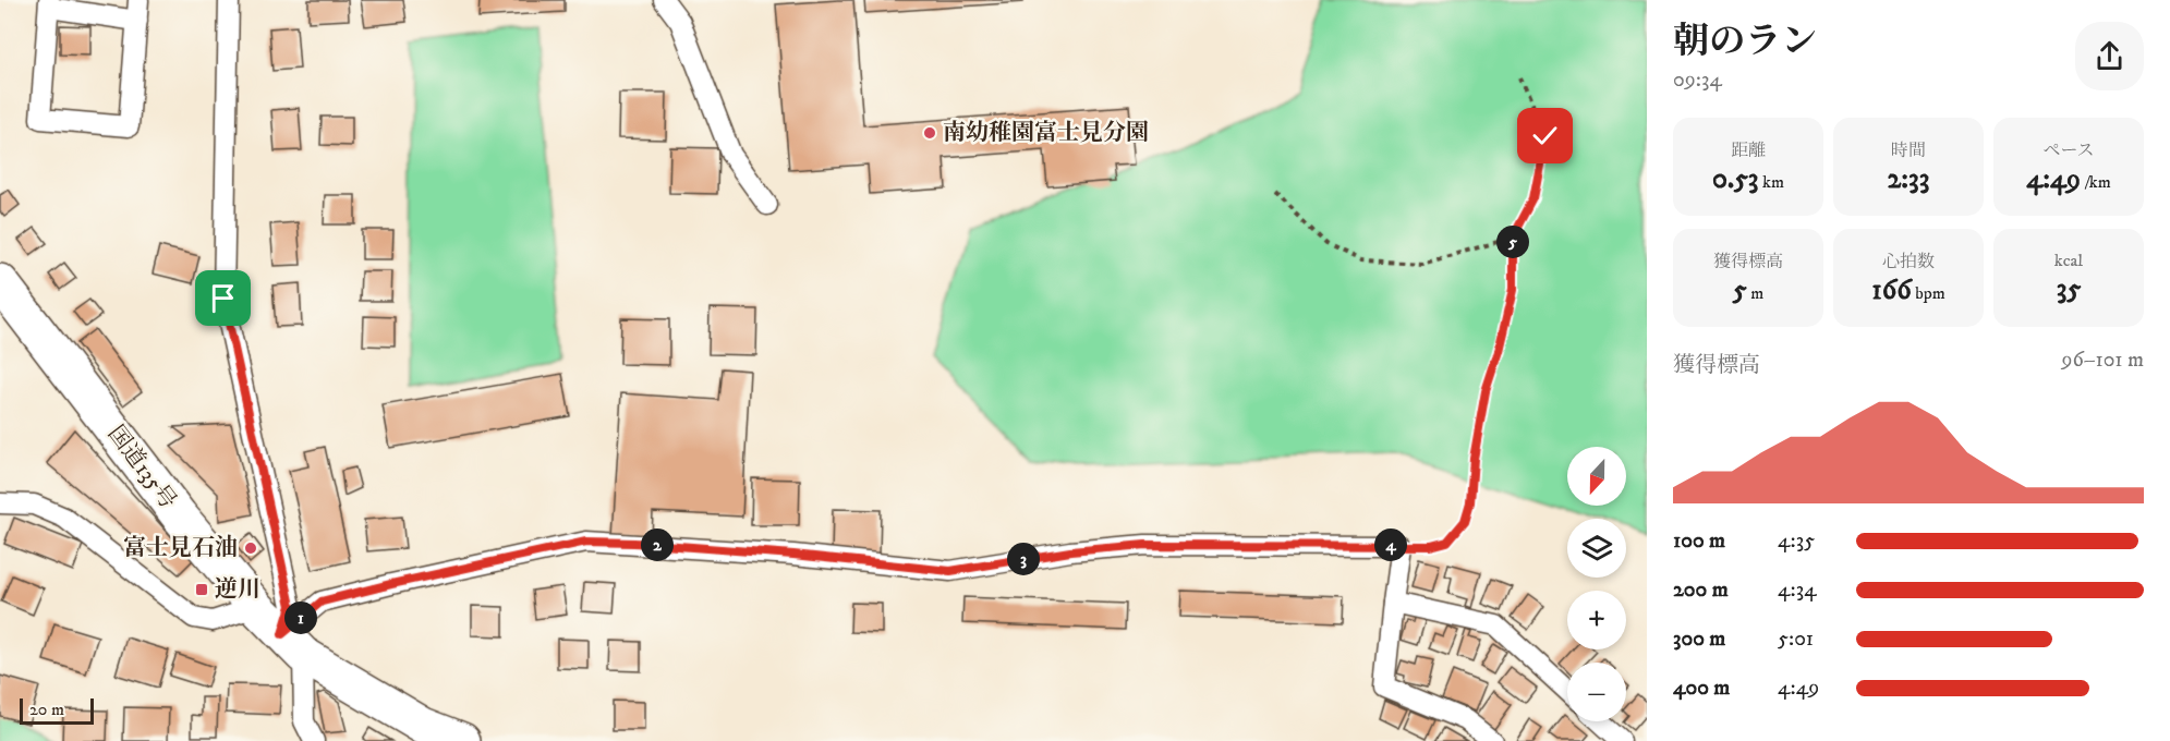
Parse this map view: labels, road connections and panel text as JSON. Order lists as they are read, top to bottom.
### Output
{
  "streets": {
    "highway": ["国道135号"]
  },
  "places": {
    "other": ["南幼稚園富士見分園", "富士見石油"],
    "transit": ["逆川"]
  },
  "scale_bar": "20 m",
  "north": "bottom",
  "page": {
    "heading": ["朝のラン", "09:34"],
    "stats": [
      ["距離", "0.53 km"],
      ["時間", "2:33"],
      ["ペース", "4:49 /km"],
      ["獲得標高", "5 m"],
      ["心拍数", "166 bpm"],
      ["kcal", "35"]
    ],
    "pins": [
      "5",
      "2",
      "4",
      "3",
      "1"
    ],
    "chart": ["獲得標高", "96–101 m"],
    "map_buttons": ["+", "−"],
    "list": [
      {
        "name": "100 m",
        "note": "4:35"
      },
      {
        "name": "200 m",
        "note": "4:34"
      },
      {
        "name": "300 m",
        "note": "5:01"
      },
      {
        "name": "400 m",
        "note": "4:49"
      }
    ],
    "scale": "20 m"
  }
}
